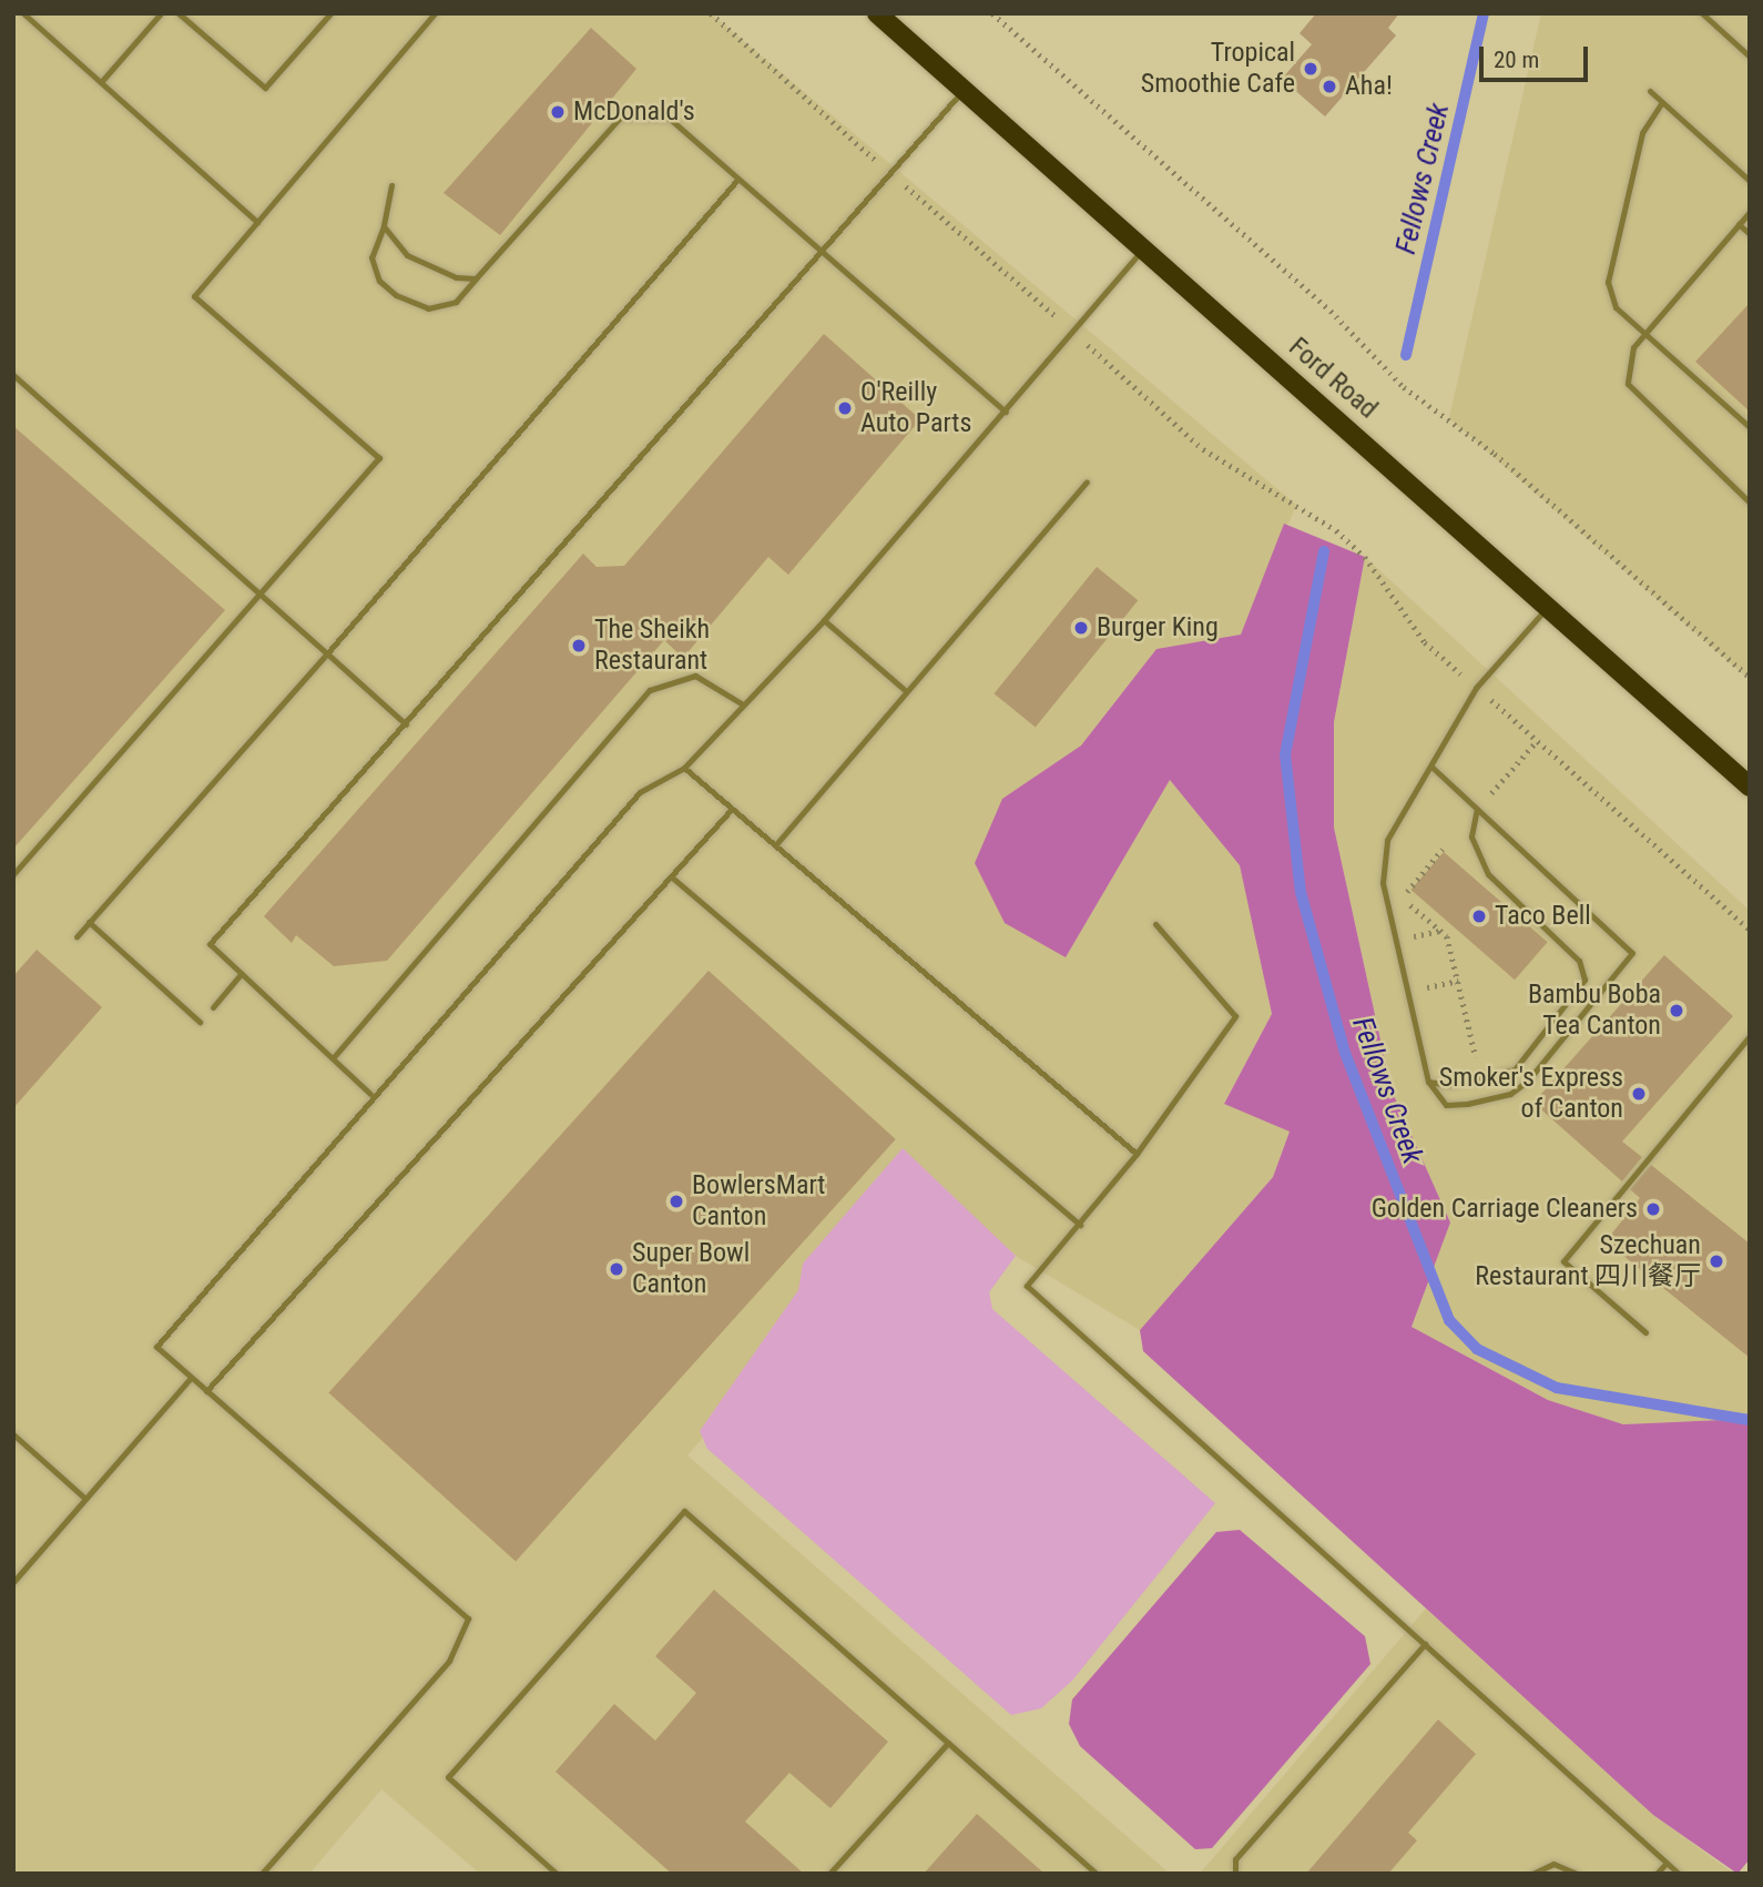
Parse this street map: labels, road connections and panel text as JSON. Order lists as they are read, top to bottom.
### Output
{
  "streets": {
    "main road": ["Ford Road"]
  },
  "water": ["Fellows Creek"],
  "places": [
    "Tropical Smoothie Cafe",
    "Aha!",
    "McDonald's",
    "O'Reilly Auto Parts",
    "Burger King",
    "The Sheikh Restaurant",
    "Taco Bell",
    "Bambu Boba Tea Canton",
    "Smoker's Express of Canton",
    "BowlersMart Canton",
    "Golden Carriage Cleaners",
    "Szechuan Restaurant 四川餐厅",
    "Super Bowl Canton"
  ],
  "scale_bar": "20 m"
}
